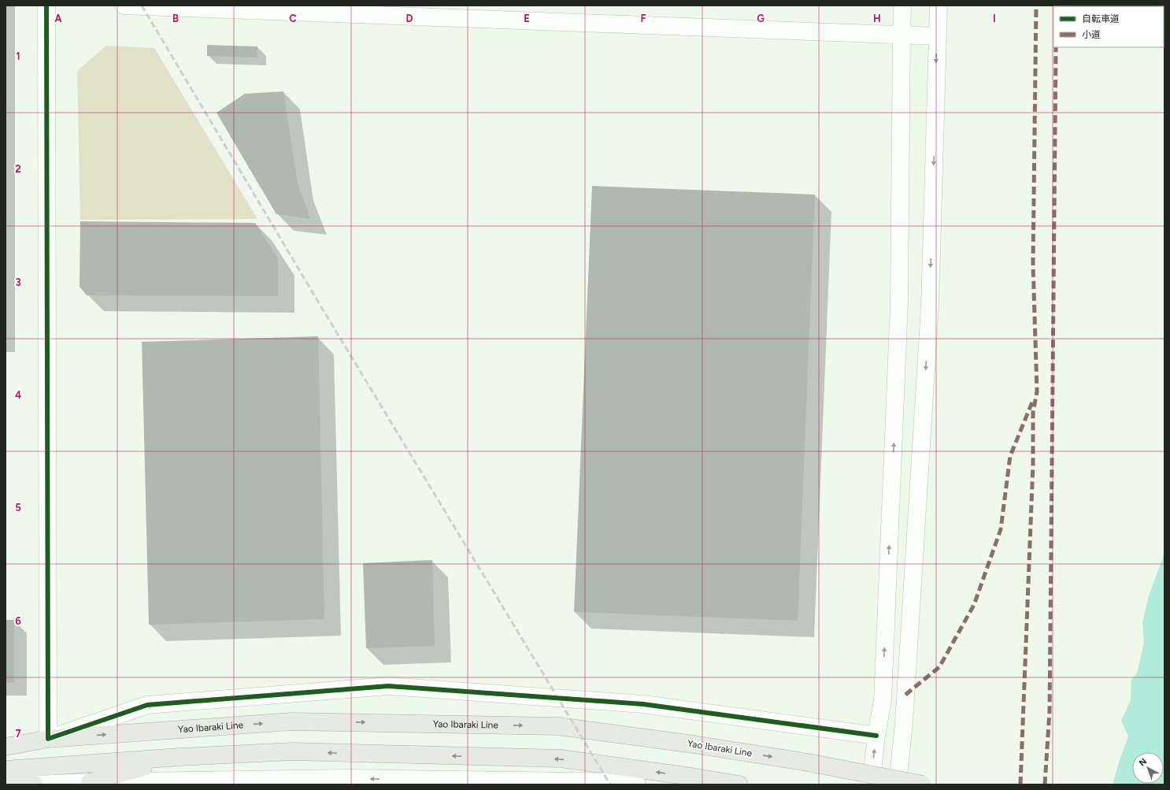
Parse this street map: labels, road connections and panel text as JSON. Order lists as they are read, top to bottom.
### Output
{
  "streets": {
    "main road": ["Yao Ibaraki Line"]
  },
  "legend": ["自転車道", "小道"],
  "north": "top left",
  "grid": {
    "columns": [
      "A",
      "B",
      "C",
      "D",
      "E",
      "F",
      "G",
      "H",
      "I"
    ],
    "rows": [
      "1",
      "2",
      "3",
      "4",
      "5",
      "6",
      "7"
    ]
  }
}
